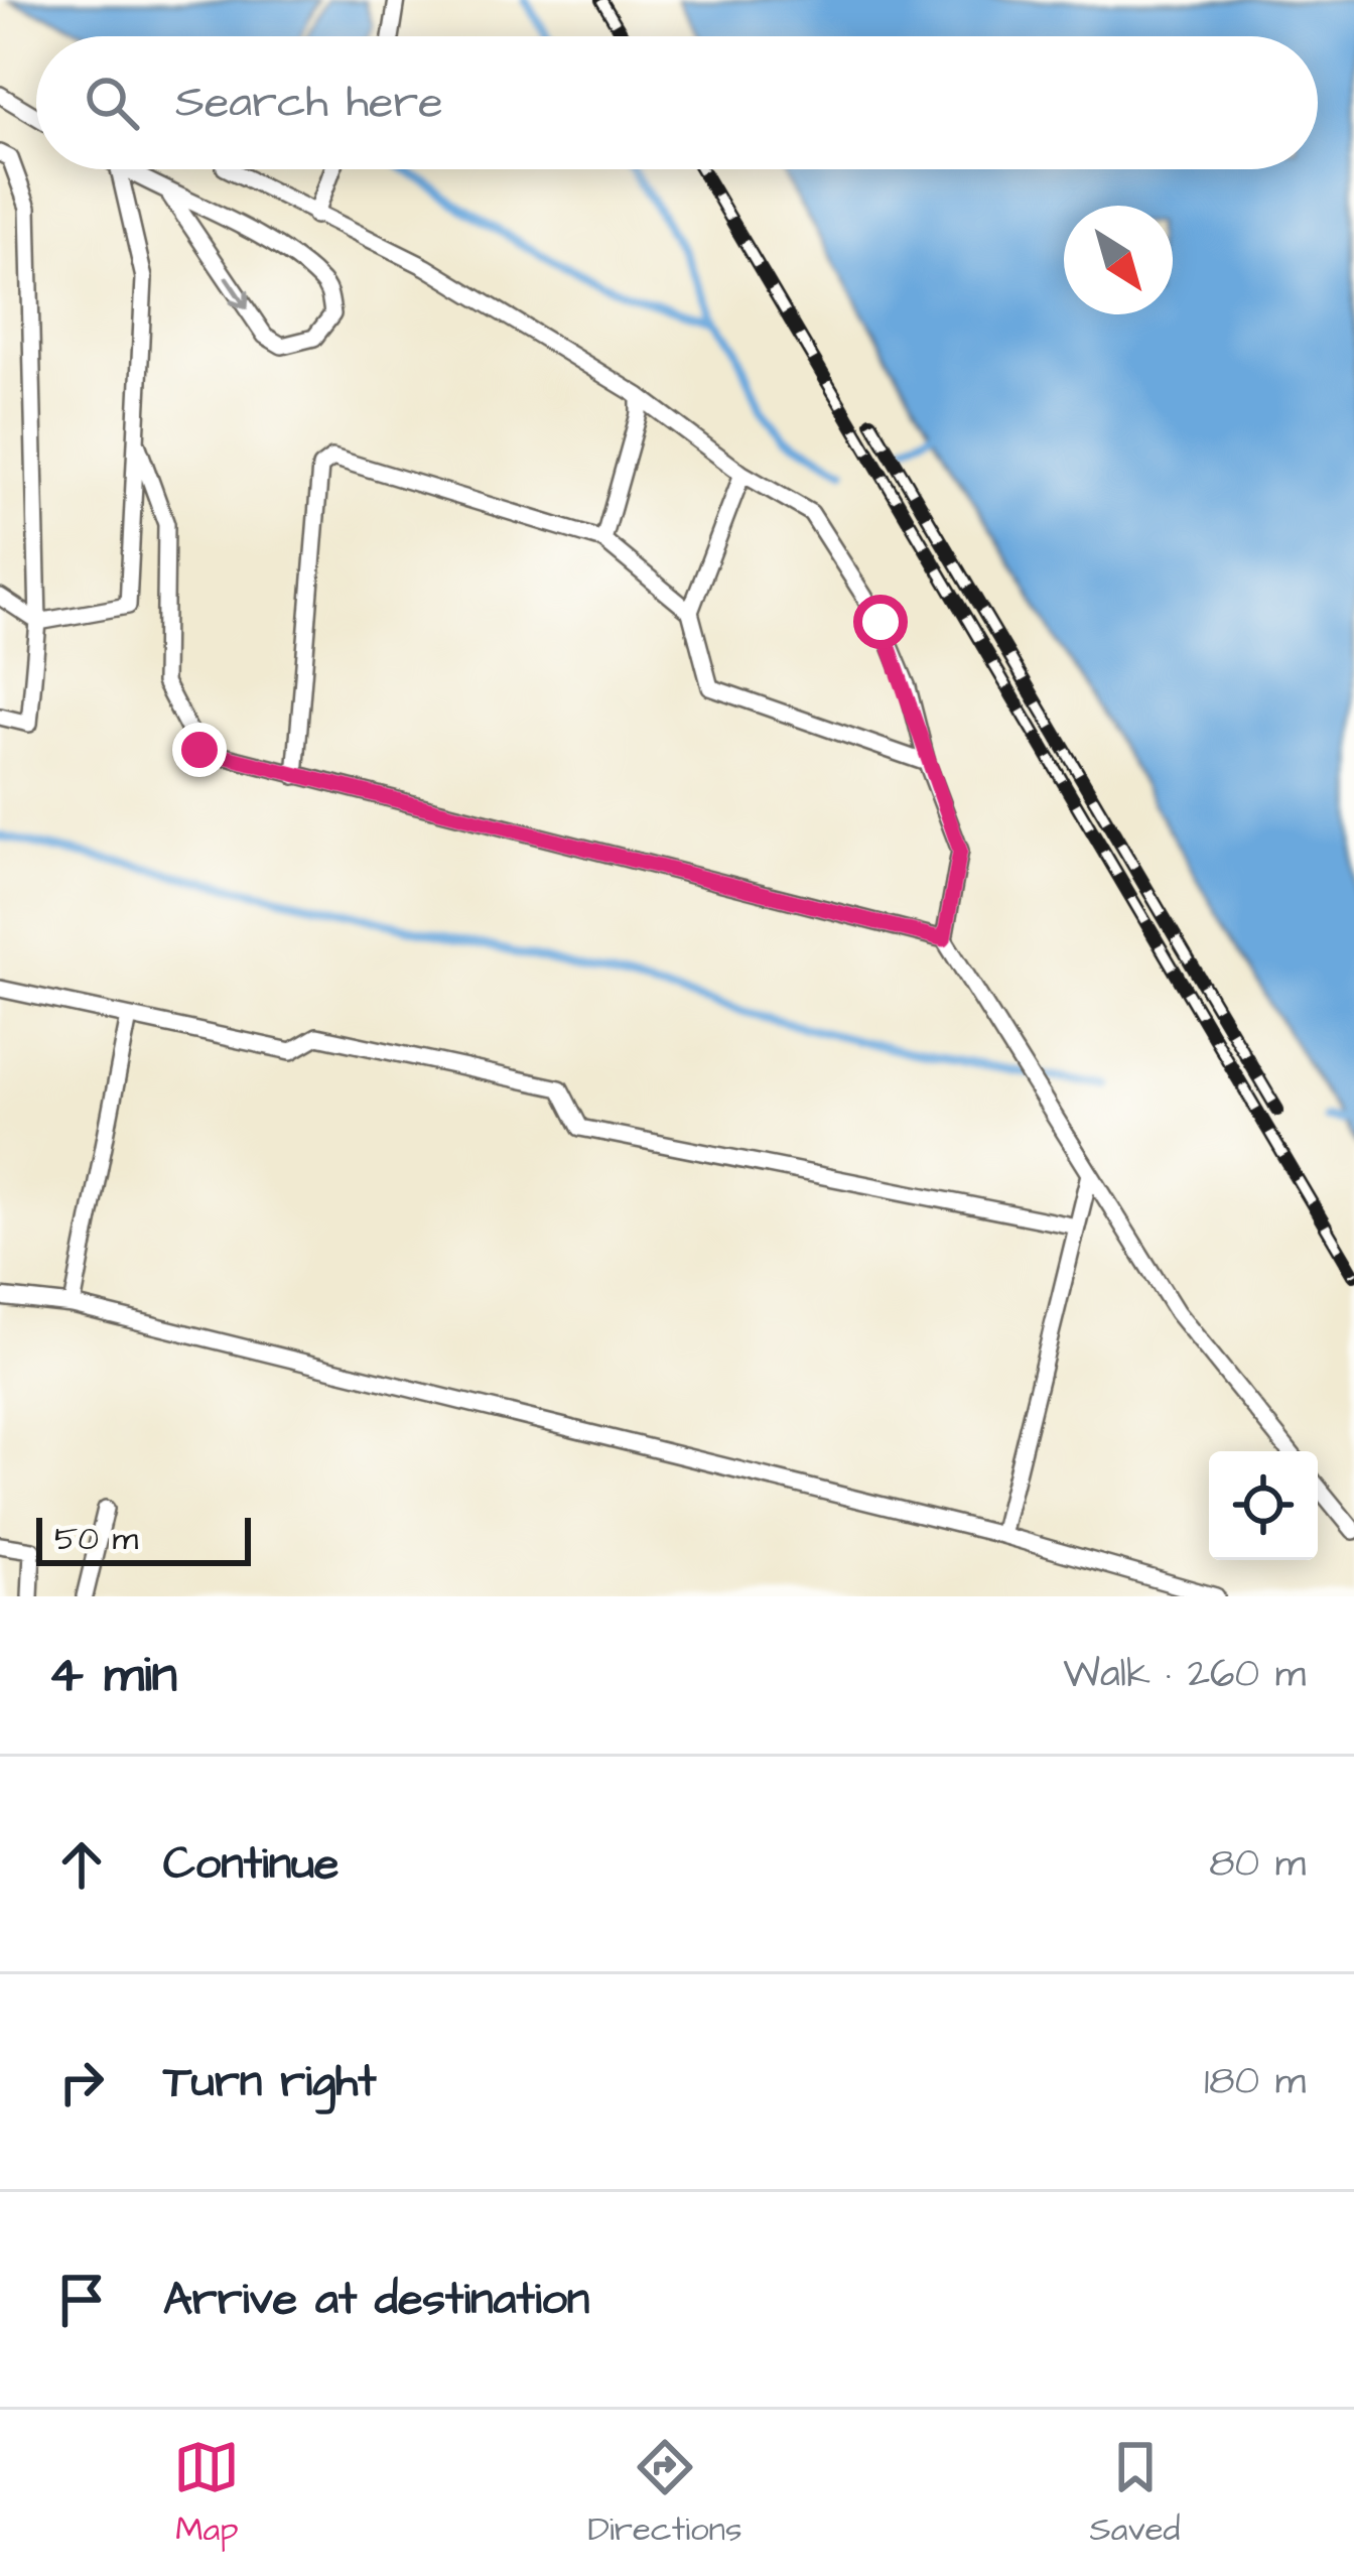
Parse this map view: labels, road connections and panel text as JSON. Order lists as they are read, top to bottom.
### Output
{
  "scale_bar": "50 m",
  "north": "bottom right",
  "page": {
    "search": "Search here",
    "scale": "50 m",
    "heading": ["4 min", "Walk · 260 m"],
    "list": [
      ["Continue", "80 m"],
      ["Turn right", "180 m"],
      "Arrive at destination"
    ],
    "nav": ["Map", "Directions", "Saved"]
  }
}
